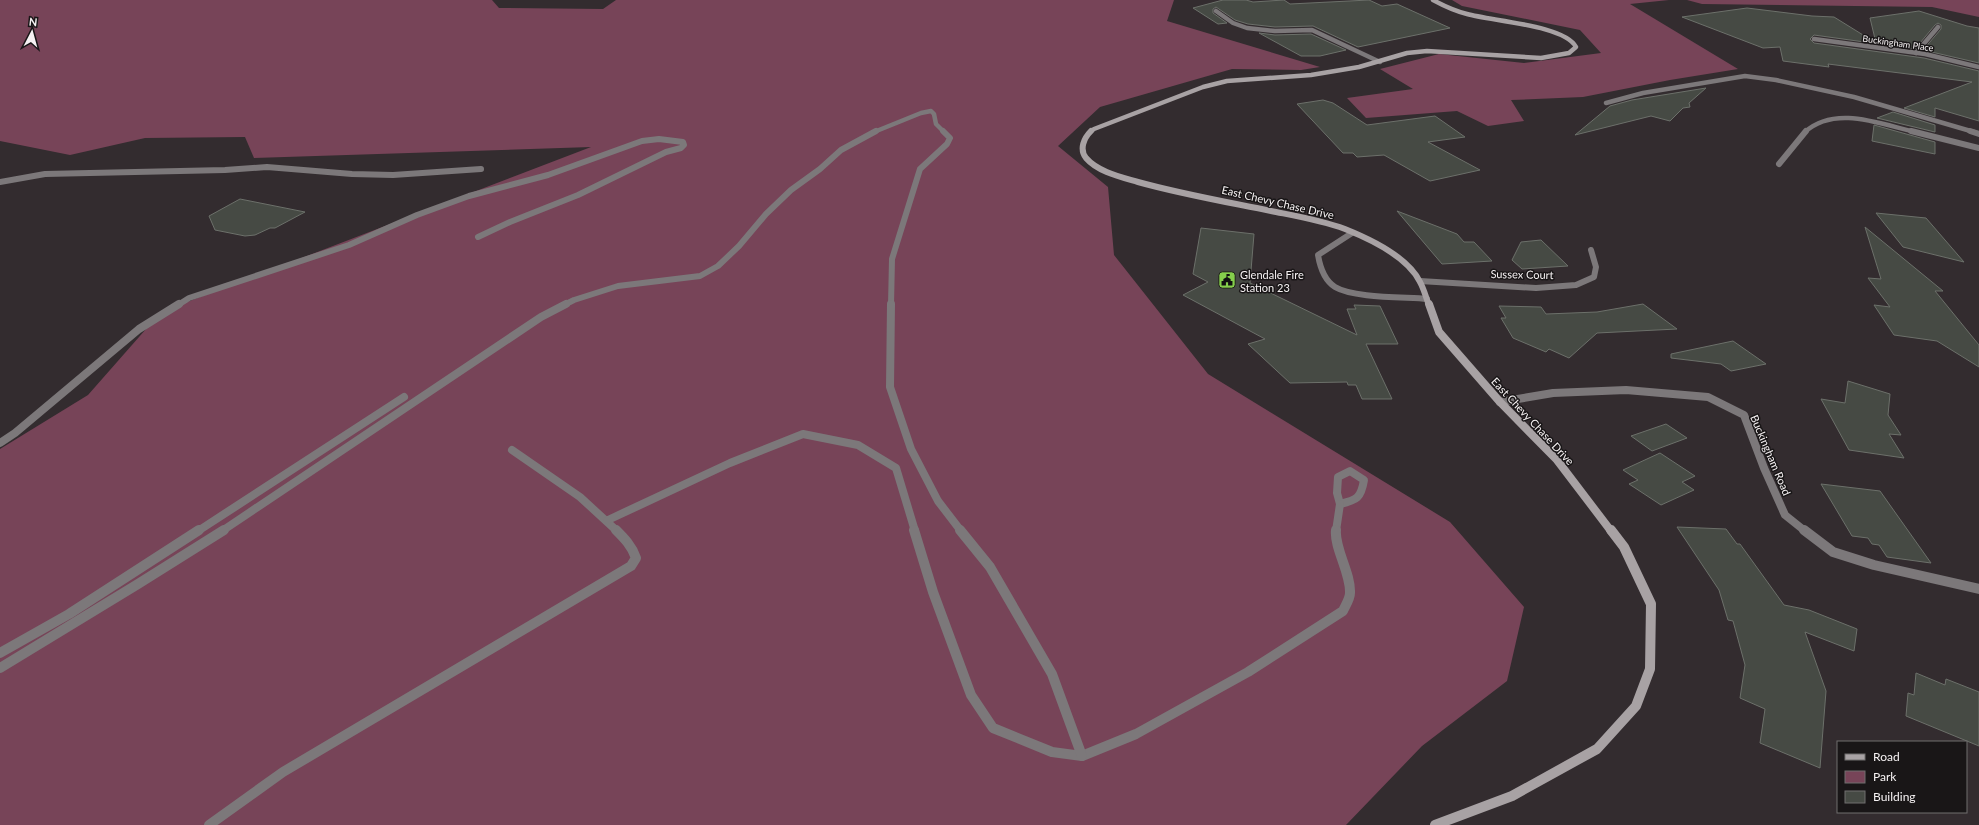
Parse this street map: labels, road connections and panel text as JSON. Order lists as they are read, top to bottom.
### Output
{
  "streets": {
    "main road": ["East Chevy Chase Drive"],
    "street": ["Buckingham Place", "Sussex Court", "Buckingham Road"]
  },
  "crossings": [
    ["East Chevy Chase Drive", "Sussex Court"],
    ["East Chevy Chase Drive", "Buckingham Road"]
  ],
  "places": {
    "public building": ["Glendale Fire Station 23"]
  },
  "legend": ["Road", "Park", "Building"],
  "north": "top"
}
